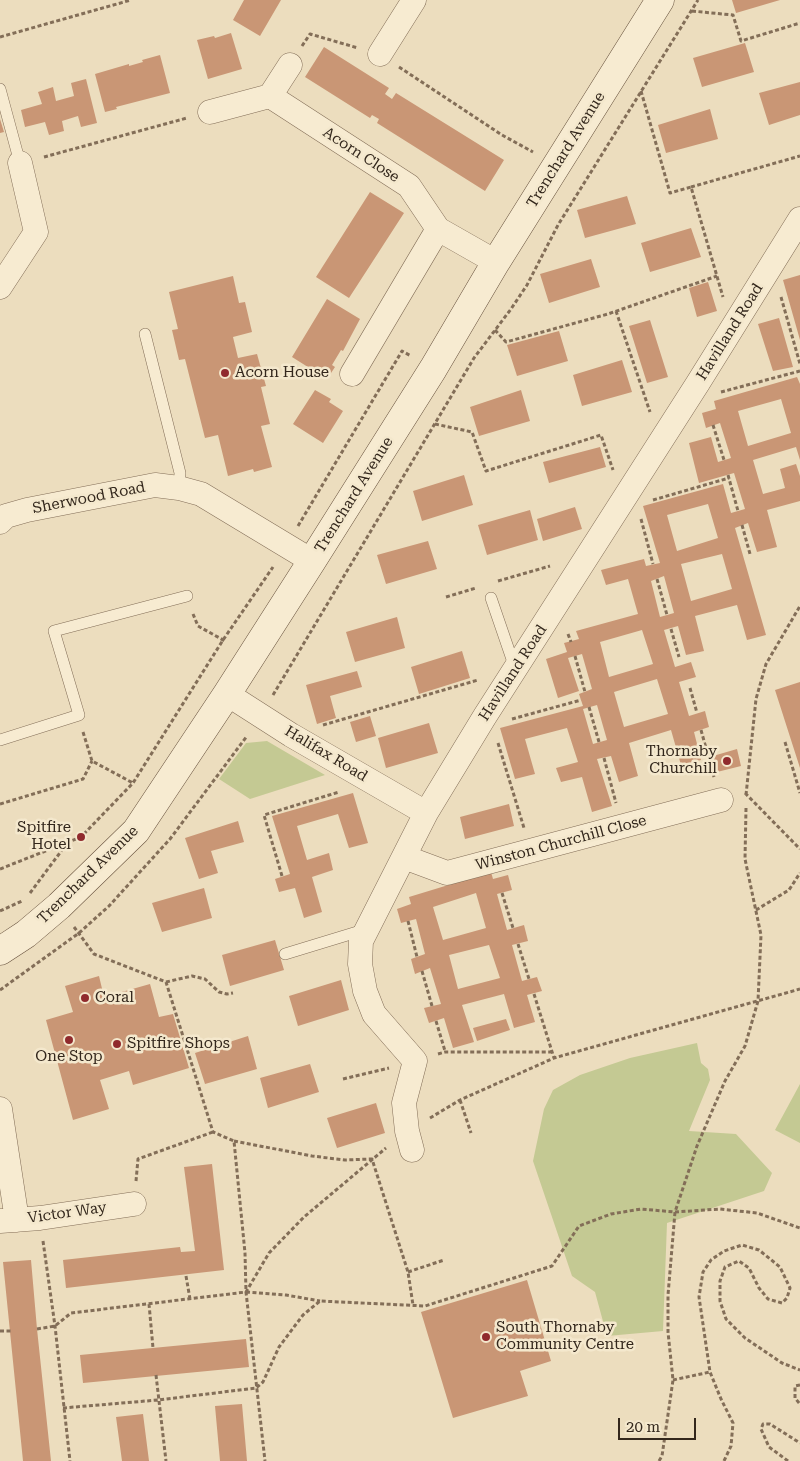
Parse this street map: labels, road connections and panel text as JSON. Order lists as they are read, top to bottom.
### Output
{
  "streets": {
    "street": [
      "Trenchard Avenue",
      "Acorn Close",
      "Havilland Road",
      "Sherwood Road",
      "Halifax Road",
      "Winston Churchill Close",
      "Victor Way"
    ]
  },
  "crossings": [
    ["Trenchard Avenue", "Acorn Close"],
    ["Trenchard Avenue", "Sherwood Road"],
    ["Trenchard Avenue", "Halifax Road"],
    ["Havilland Road", "Halifax Road"],
    ["Havilland Road", "Winston Churchill Close"]
  ],
  "places": [
    "Acorn House",
    "Thornaby Churchill",
    "Spitfire Hotel",
    "Coral",
    "One Stop",
    "Spitfire Shops",
    "South Thornaby Community Centre"
  ],
  "scale_bar": "20 m"
}
